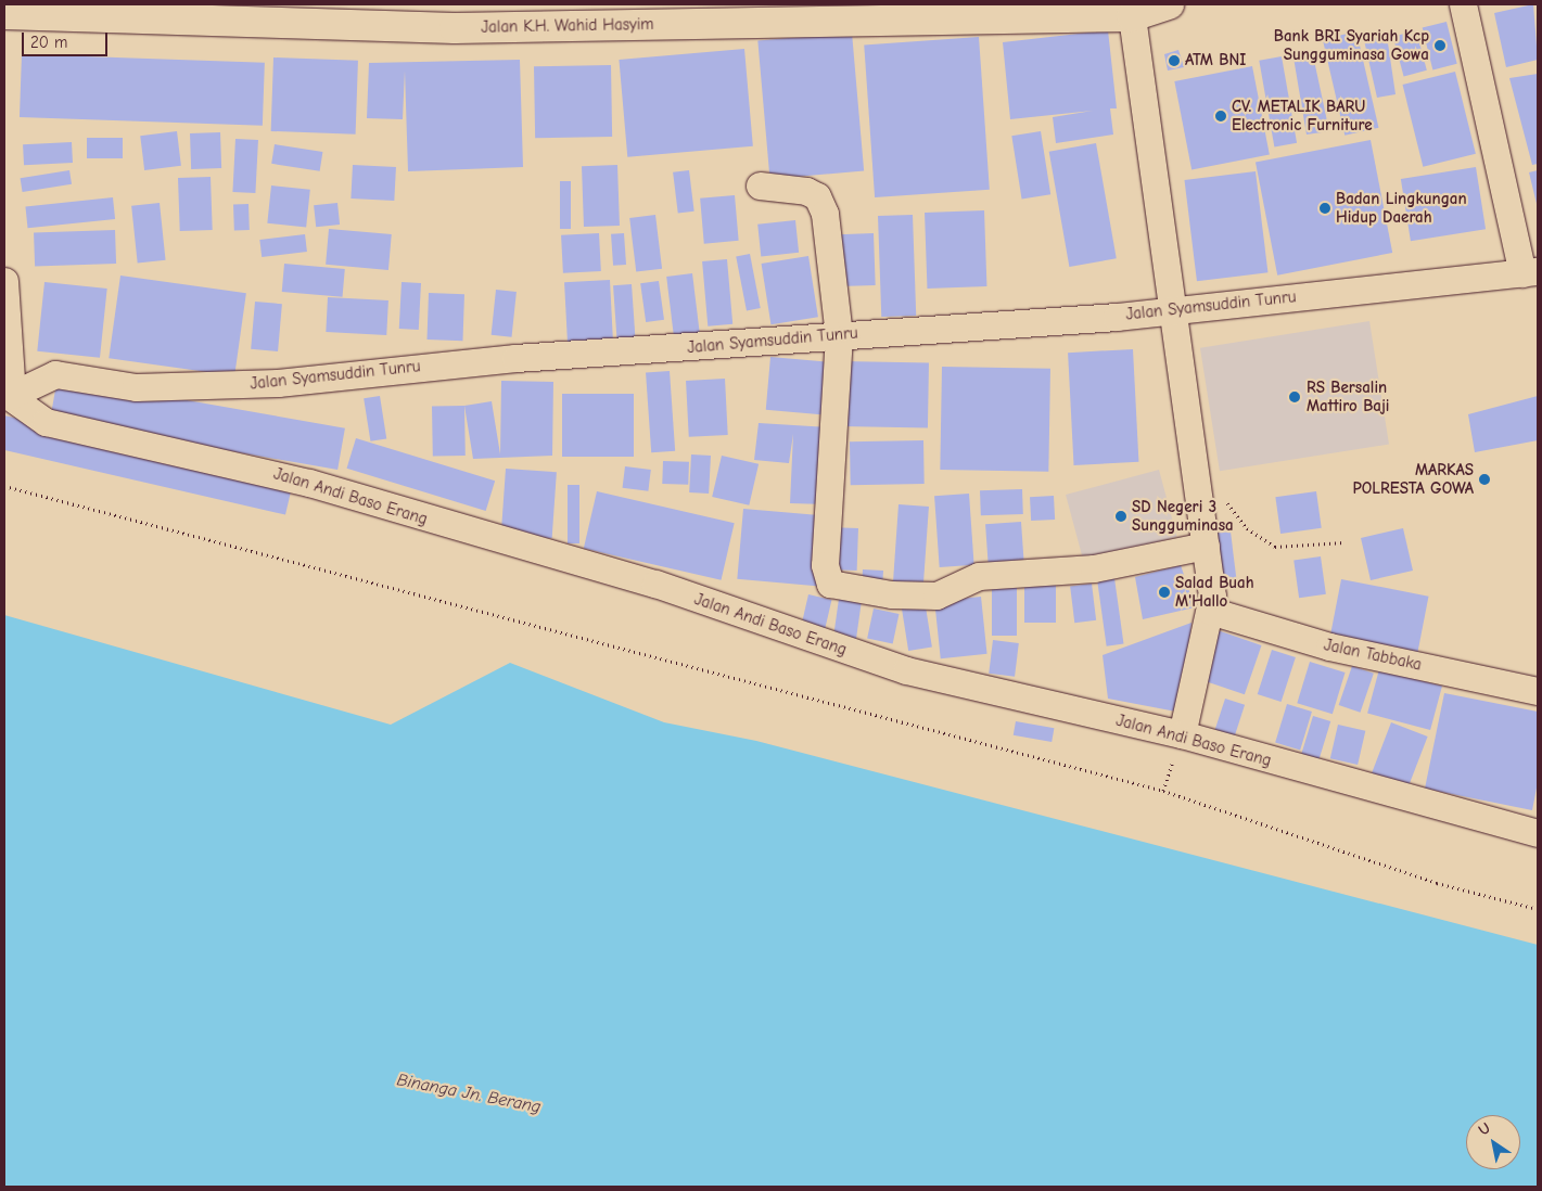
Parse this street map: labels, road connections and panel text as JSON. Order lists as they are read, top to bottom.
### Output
{
  "streets": {
    "highway": ["Jalan K.H. Wahid Hasyim"],
    "street": ["Jalan Syamsuddin Tunru", "Jalan Andi Baso Erang", "Jalan Tabbaka"]
  },
  "crossings": [
    ["Jalan Syamsuddin Tunru", "Jalan Andi Baso Erang"]
  ],
  "water": ["Binanga Jn. Berang"],
  "places": [
    "Bank BRI Syariah Kcp Sungguminasa Gowa",
    "ATM BNI",
    "CV. METALIK BARU Electronic Furniture",
    "Badan Lingkungan Hidup Daerah",
    "RS Bersalin Mattiro Baji",
    "MARKAS POLRESTA GOWA",
    "SD Negeri 3 Sungguminasa",
    "Salad Buah M'Hallo"
  ],
  "scale_bar": "20 m",
  "north": "top left"
}
